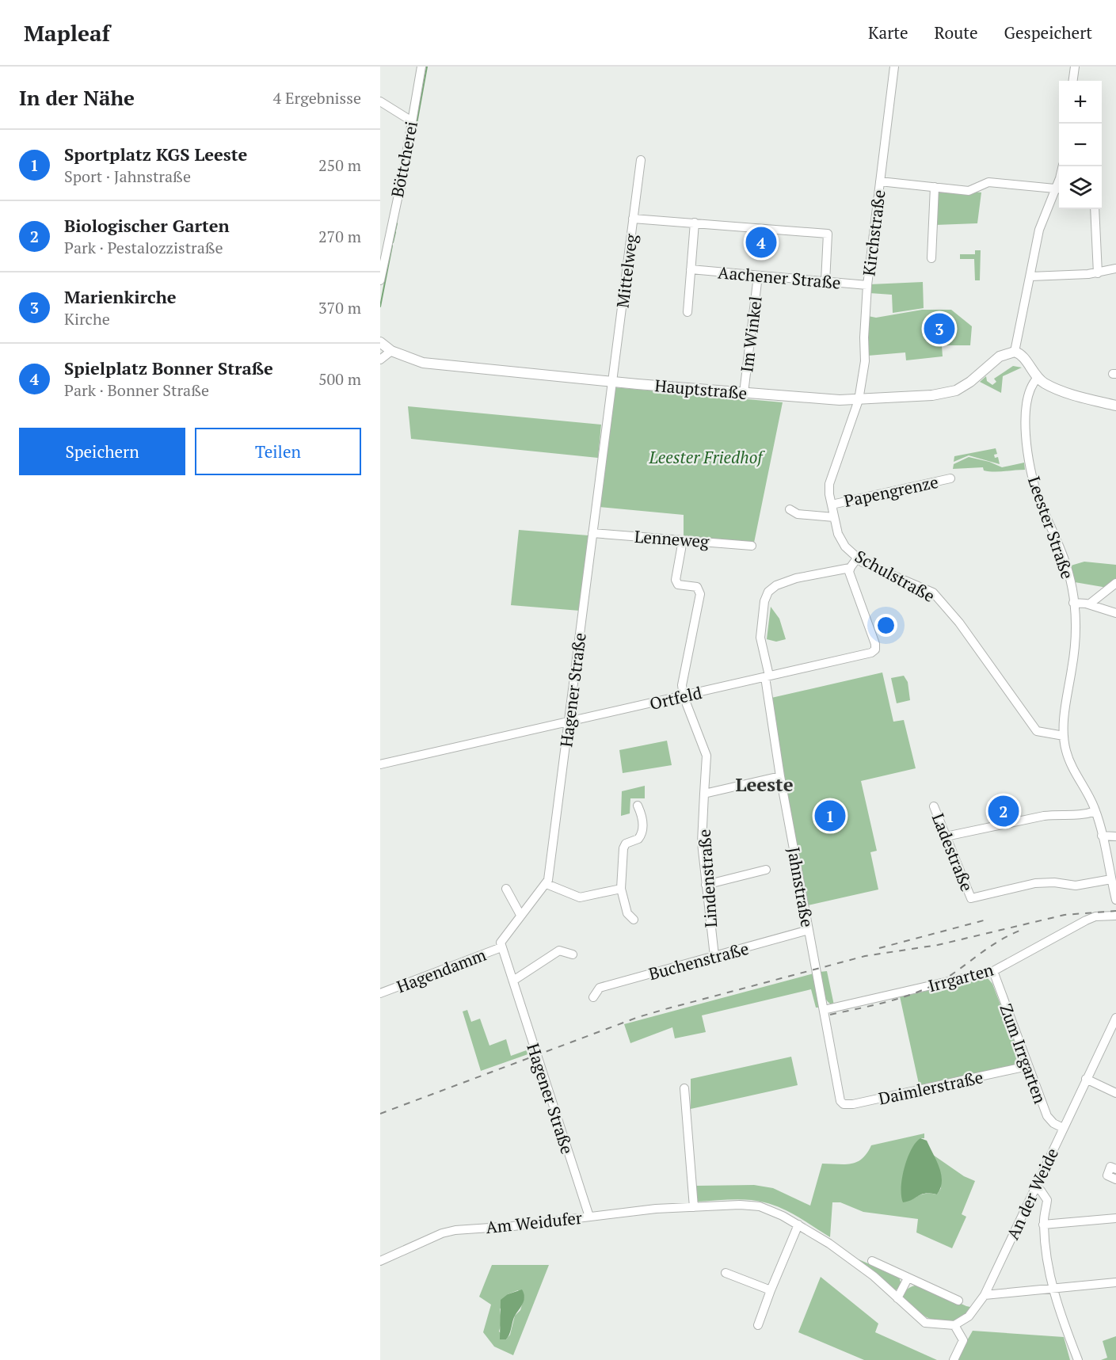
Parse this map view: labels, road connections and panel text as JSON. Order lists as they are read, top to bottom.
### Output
{
  "streets": {
    "main road": ["Hauptstraße"],
    "street": [
      "Böttcherei",
      "Kirchstraße",
      "Mittelweg",
      "Aachener Straße",
      "Im Winkel",
      "Papengrenze",
      "Leester Straße",
      "Lenneweg",
      "Schulstraße",
      "Hagener Straße",
      "Ortfeld",
      "Ladestraße",
      "Lindenstraße",
      "Jahnstraße",
      "Buchenstraße",
      "Hagendamm",
      "Irrgarten",
      "Zum Irrgarten",
      "Daimlerstraße",
      "An der Weide",
      "Am Weidufer"
    ]
  },
  "crossings": [
    ["Kirchstraße", "Aachener Straße"],
    ["Kirchstraße", "Hauptstraße"],
    ["Kirchstraße", "Schulstraße"],
    ["Mittelweg", "Hauptstraße"],
    ["Mittelweg", "Hagener Straße"],
    ["Aachener Straße", "Im Winkel"],
    ["Im Winkel", "Hauptstraße"],
    ["Hauptstraße", "Schulstraße"],
    ["Hauptstraße", "Hagener Straße"],
    ["Papengrenze", "Schulstraße"],
    ["Leester Straße", "Schulstraße"],
    ["Leester Straße", "Ladestraße"],
    ["Lenneweg", "Hagener Straße"],
    ["Hagener Straße", "Ortfeld"],
    ["Hagener Straße", "Hagendamm"],
    ["Hagener Straße", "Am Weidufer"],
    ["Ortfeld", "Lindenstraße"],
    ["Ortfeld", "Jahnstraße"],
    ["Lindenstraße", "Buchenstraße"],
    ["Jahnstraße", "Buchenstraße"],
    ["Jahnstraße", "Irrgarten"],
    ["Jahnstraße", "Daimlerstraße"],
    ["Irrgarten", "Zum Irrgarten"],
    ["Zum Irrgarten", "Daimlerstraße"],
    ["Zum Irrgarten", "An der Weide"],
    ["An der Weide", "Am Weidufer"]
  ],
  "districts": ["Leeste"],
  "parks": ["Leester Friedhof"],
  "page": {
    "header": "Mapleaf",
    "nav": ["Karte", "Route", "Gespeichert"],
    "heading": ["In der Nähe", "4 Ergebnisse"],
    "map_buttons": ["+", "−"],
    "list": [
      {
        "mark": "1",
        "name": "Sportplatz KGS Leeste",
        "note": "Sport · Jahnstraße",
        "value": "250 m"
      },
      {
        "mark": "2",
        "name": "Biologischer Garten",
        "note": "Park · Pestalozzistraße",
        "value": "270 m"
      },
      {
        "mark": "3",
        "name": "Marienkirche",
        "note": "Kirche",
        "value": "370 m"
      },
      {
        "mark": "4",
        "name": "Spielplatz Bonner Straße",
        "note": "Park · Bonner Straße",
        "value": "500 m"
      }
    ],
    "pins": [
      "4",
      "3",
      "2",
      "1"
    ],
    "buttons": ["Speichern", "Teilen"]
  }
}
